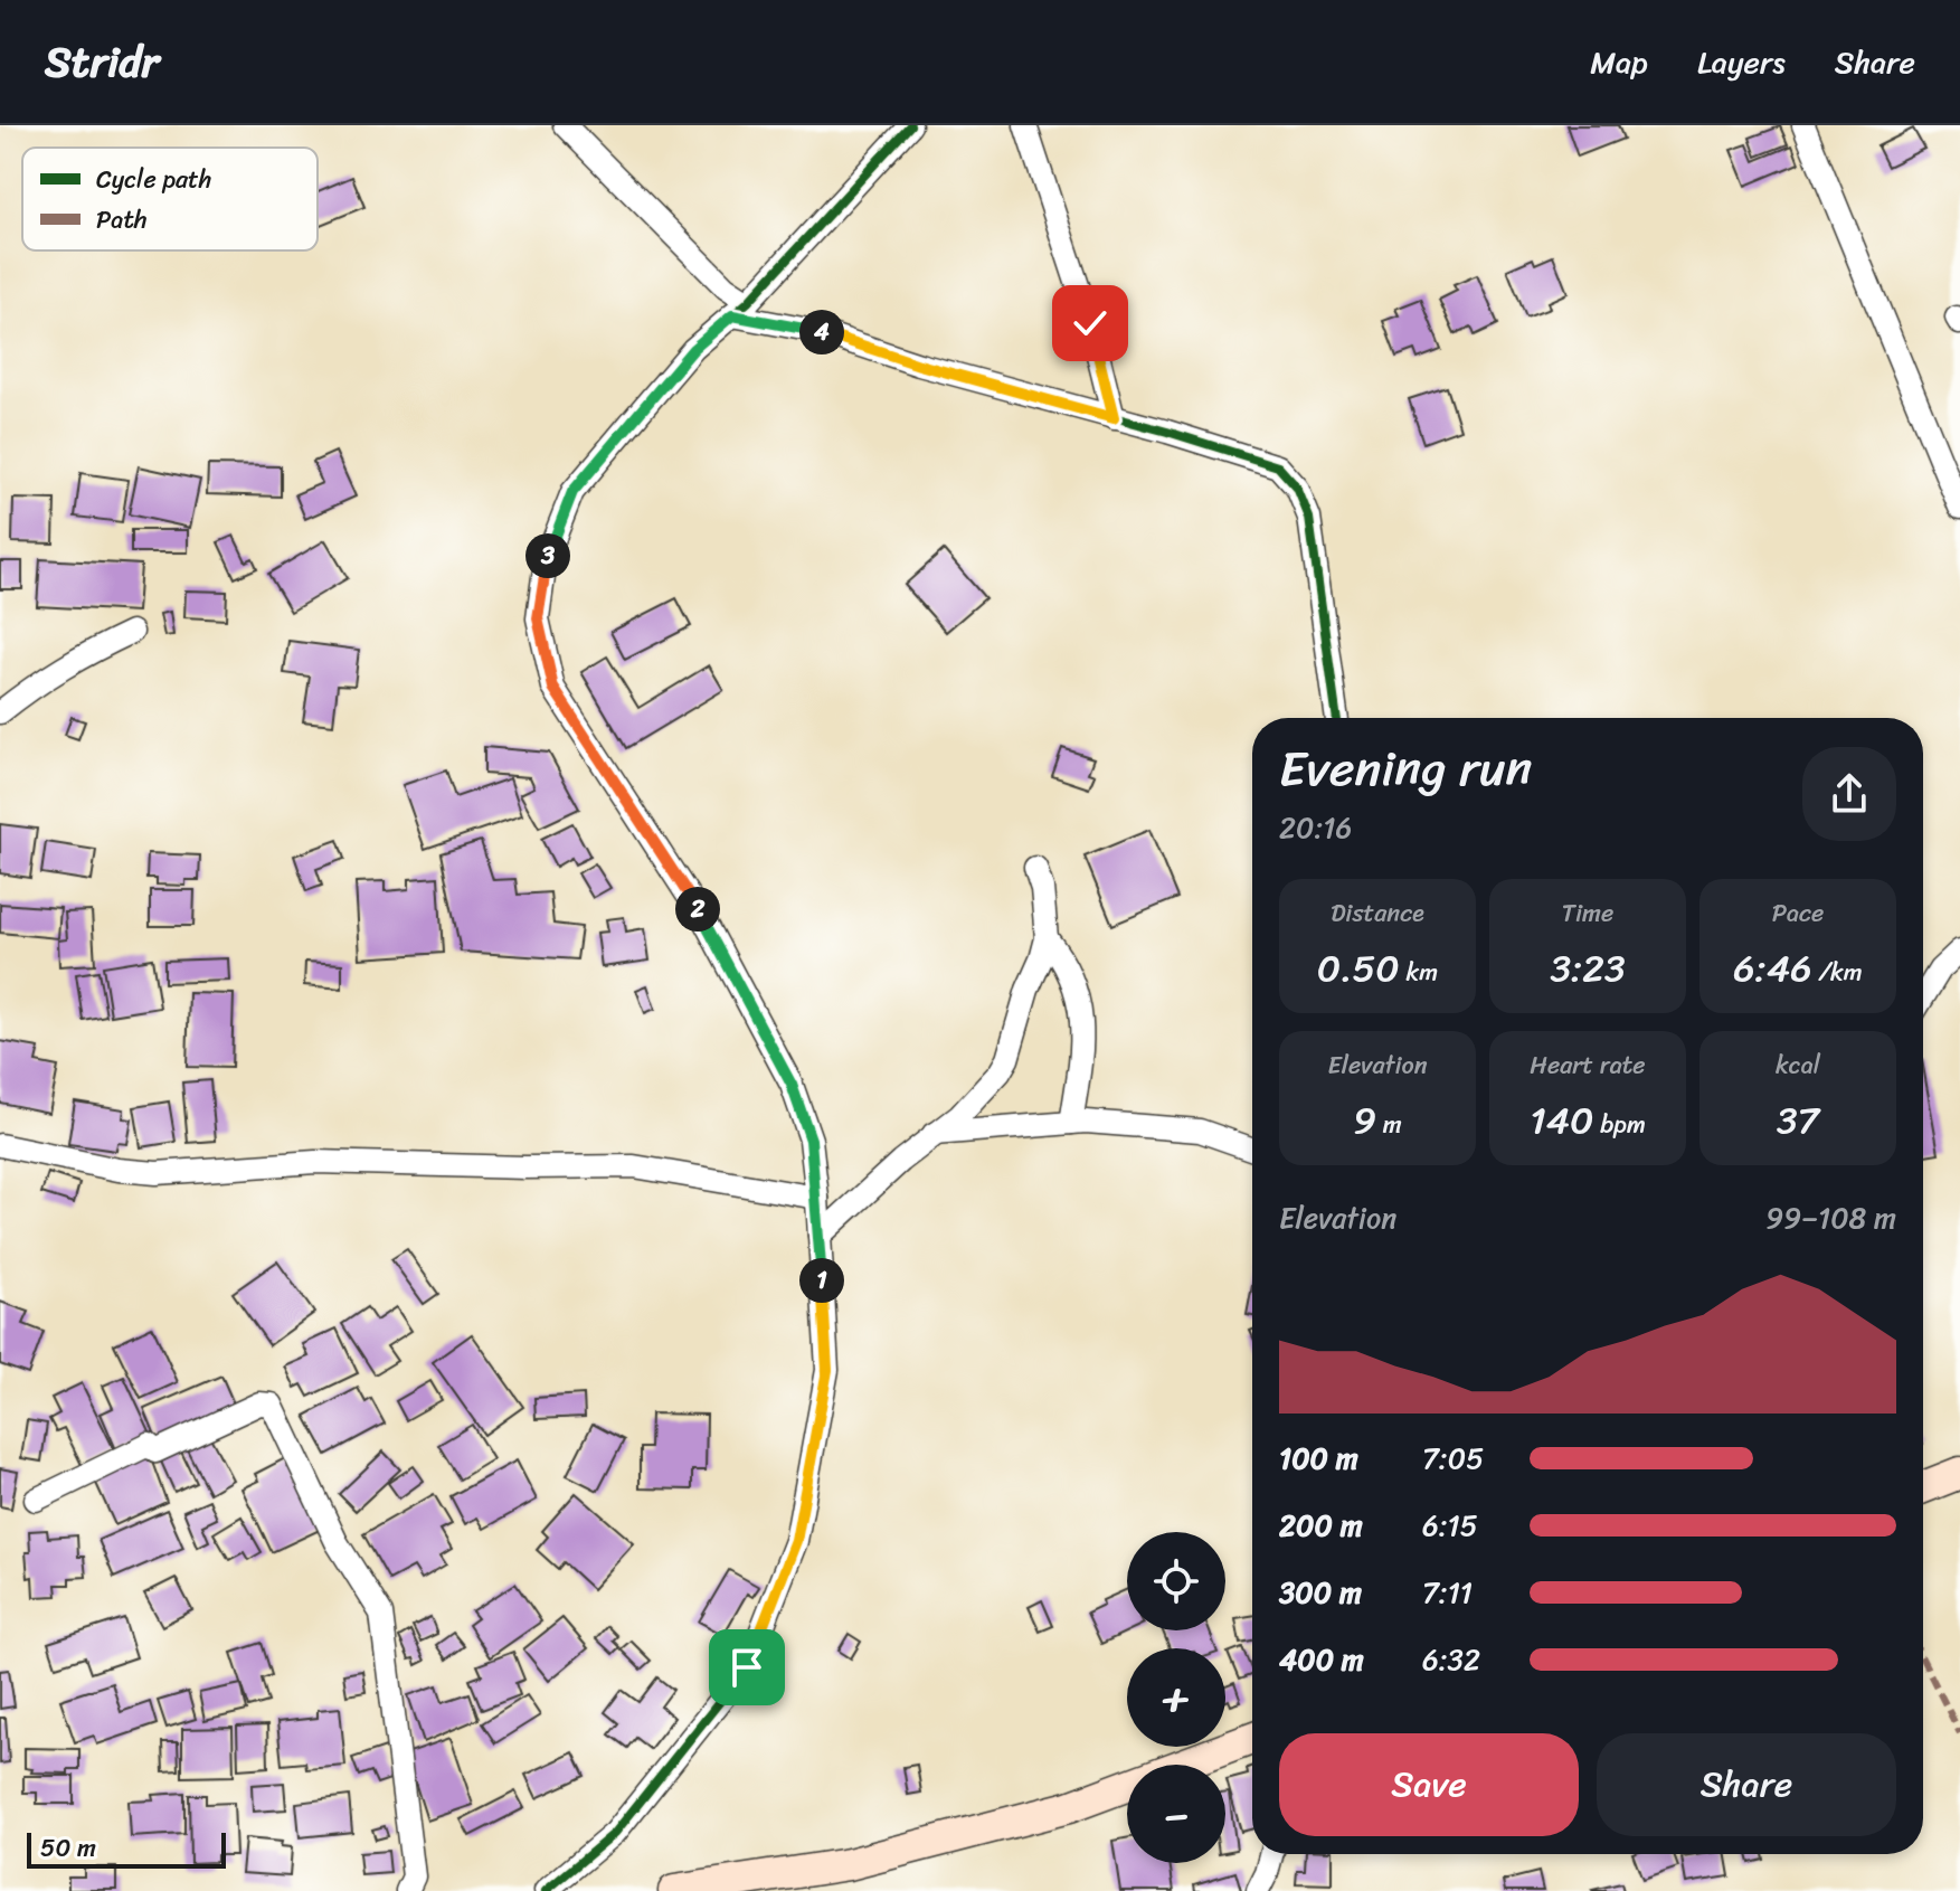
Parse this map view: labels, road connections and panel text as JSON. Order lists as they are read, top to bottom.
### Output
{
  "legend": ["Cycle path", "Path"],
  "scale_bar": "50 m",
  "page": {
    "header": "Stridr",
    "nav": ["Map", "Layers", "Share"],
    "pins": [
      "4",
      "3",
      "2",
      "1"
    ],
    "heading": ["Evening run", "20:16"],
    "stats": [
      ["Distance", "0.50 km"],
      ["Time", "3:23"],
      ["Pace", "6:46 /km"],
      ["Elevation", "9 m"],
      ["Heart rate", "140 bpm"],
      ["kcal", "37"]
    ],
    "chart": ["Elevation", "99–108 m"],
    "list": [
      {
        "name": "100 m",
        "note": "7:05"
      },
      {
        "name": "200 m",
        "note": "6:15"
      },
      {
        "name": "300 m",
        "note": "7:11"
      },
      {
        "name": "400 m",
        "note": "6:32"
      }
    ],
    "map_buttons": ["+", "−"],
    "buttons": ["Save", "Share"],
    "scale": "50 m"
  }
}
